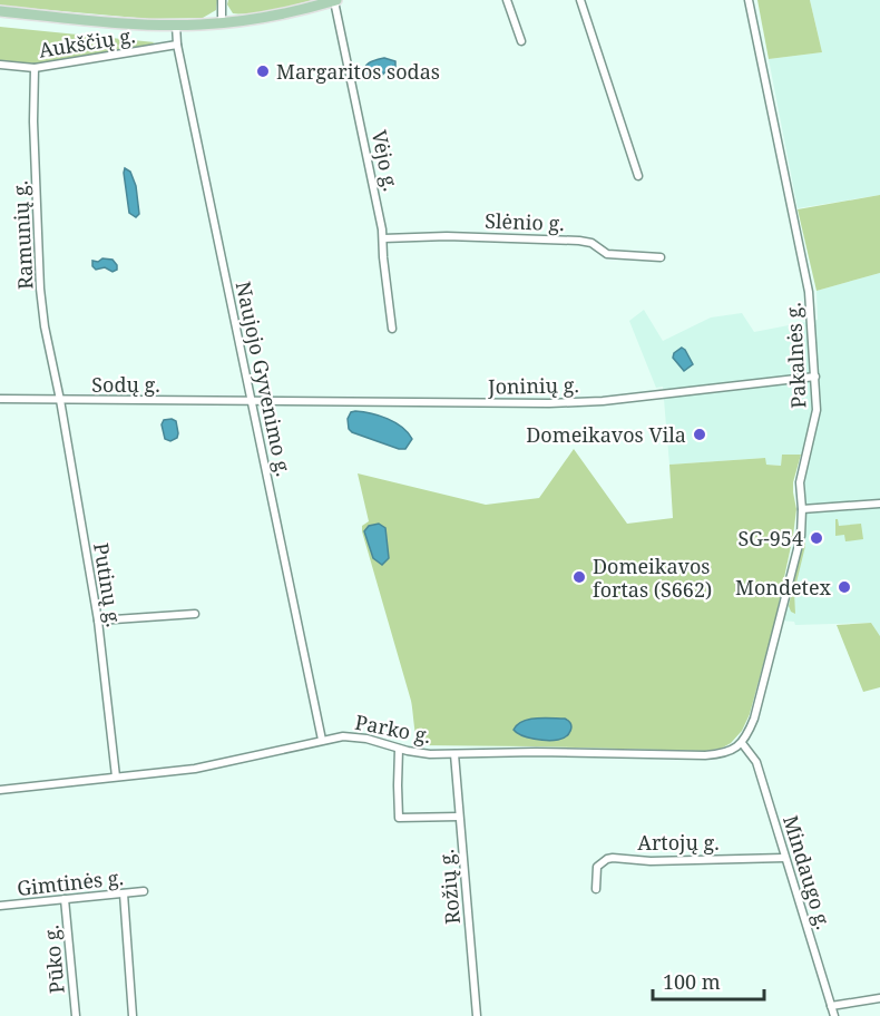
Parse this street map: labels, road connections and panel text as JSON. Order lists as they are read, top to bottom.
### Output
{
  "streets": {
    "street": [
      "Aukščių g.",
      "Vėjo g.",
      "Slėnio g.",
      "Ramunių g.",
      "Pakalnės g.",
      "Naujojo Gyvenimo g.",
      "Sodų g.",
      "Joninių g.",
      "Putinų g.",
      "Parko g.",
      "Artojų g.",
      "Mindaugo g.",
      "Gimtinės g.",
      "Rožių g.",
      "Pūko g."
    ]
  },
  "crossings": [
    ["Aukščių g.", "Ramunių g."],
    ["Aukščių g.", "Naujojo Gyvenimo g."],
    ["Vėjo g.", "Slėnio g."],
    ["Ramunių g.", "Sodų g."],
    ["Ramunių g.", "Putinų g."],
    ["Pakalnės g.", "Joninių g."],
    ["Pakalnės g.", "Parko g."],
    ["Pakalnės g.", "Mindaugo g."],
    ["Naujojo Gyvenimo g.", "Sodų g."],
    ["Naujojo Gyvenimo g.", "Joninių g."],
    ["Naujojo Gyvenimo g.", "Parko g."],
    ["Sodų g.", "Joninių g."],
    ["Sodų g.", "Putinų g."],
    ["Putinų g.", "Parko g."],
    ["Parko g.", "Mindaugo g."],
    ["Parko g.", "Rožių g."],
    ["Artojų g.", "Mindaugo g."],
    ["Gimtinės g.", "Pūko g."]
  ],
  "places": [
    "Margaritos sodas",
    "Domeikavos Vila",
    "SG-954",
    "Domeikavos fortas (S662)",
    "Mondetex"
  ],
  "scale_bar": "100 m"
}
